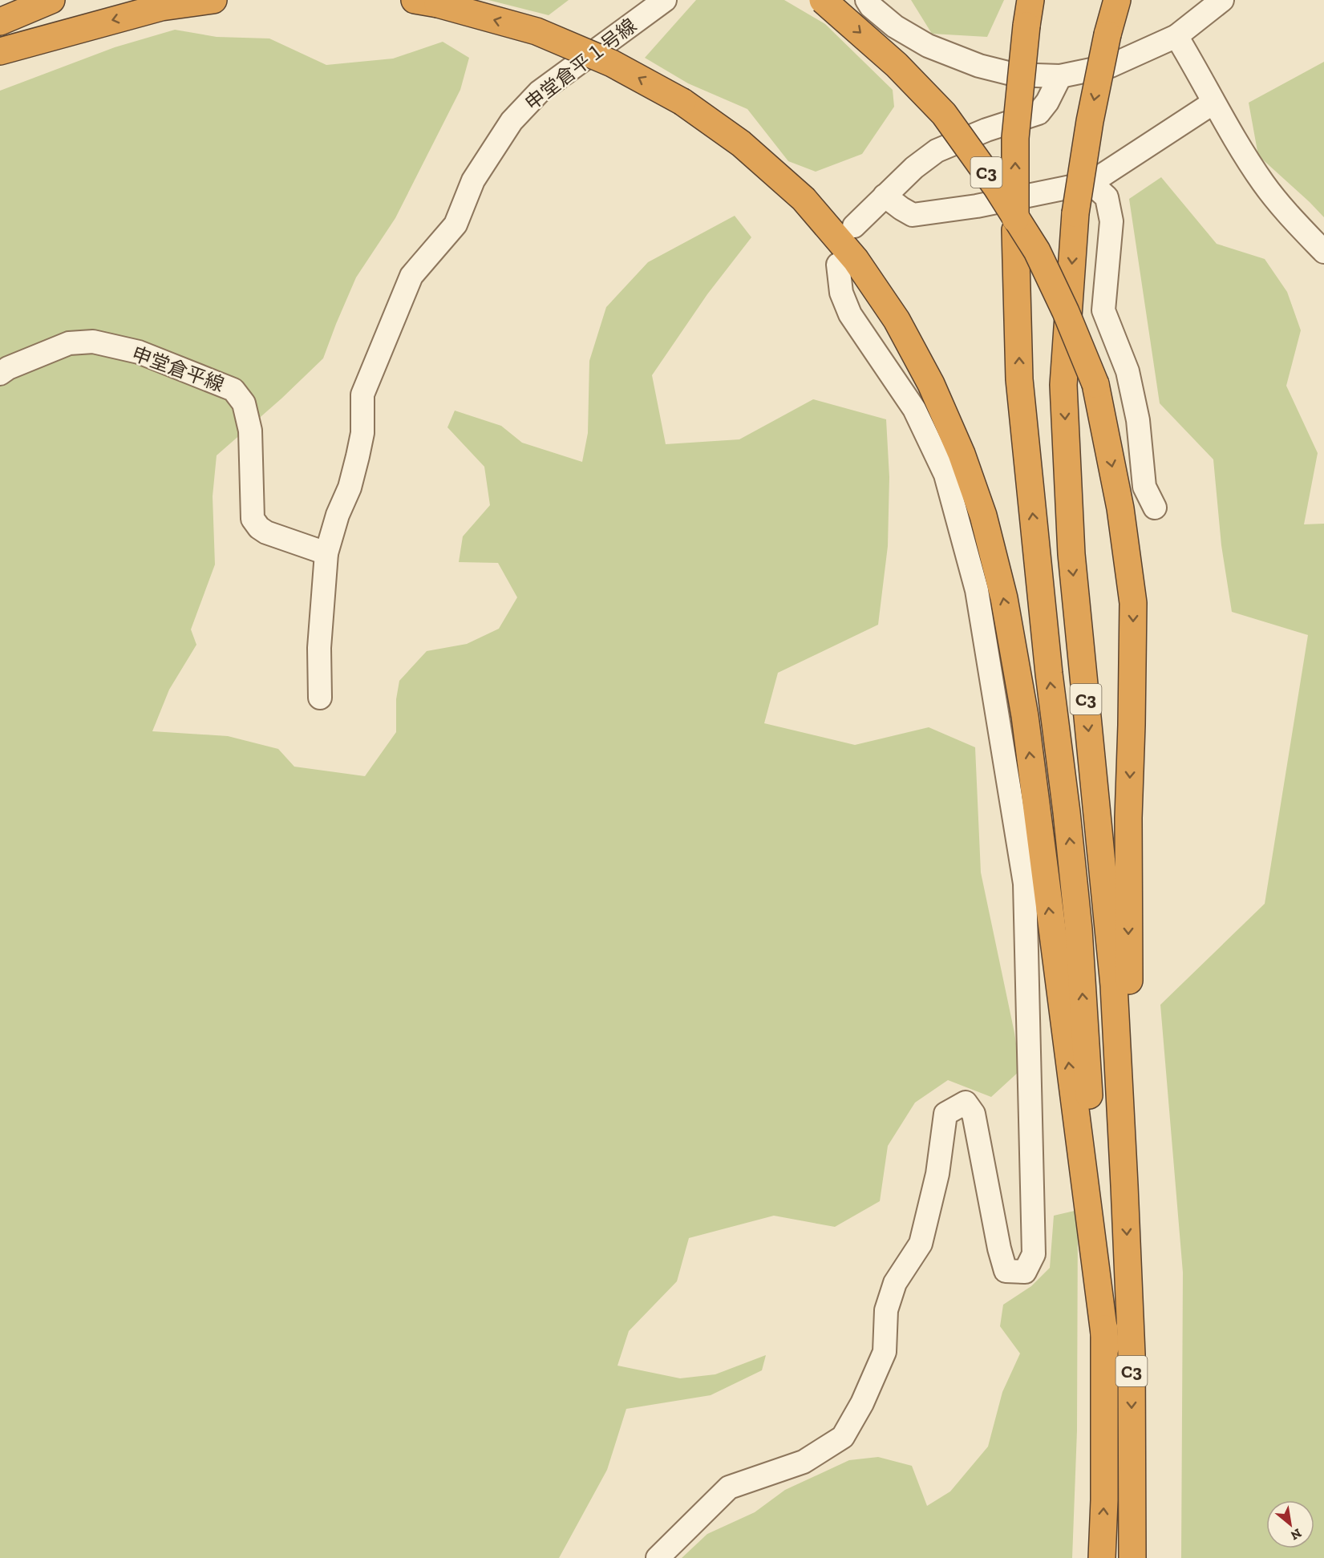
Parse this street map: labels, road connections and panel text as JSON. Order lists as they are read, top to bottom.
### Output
{
  "streets": {
    "highway": ["C3"],
    "street": ["申堂倉平１号線", "申堂倉平線"]
  },
  "crossings": [
    ["申堂倉平１号線", "申堂倉平線"]
  ],
  "north": "bottom right"
}
